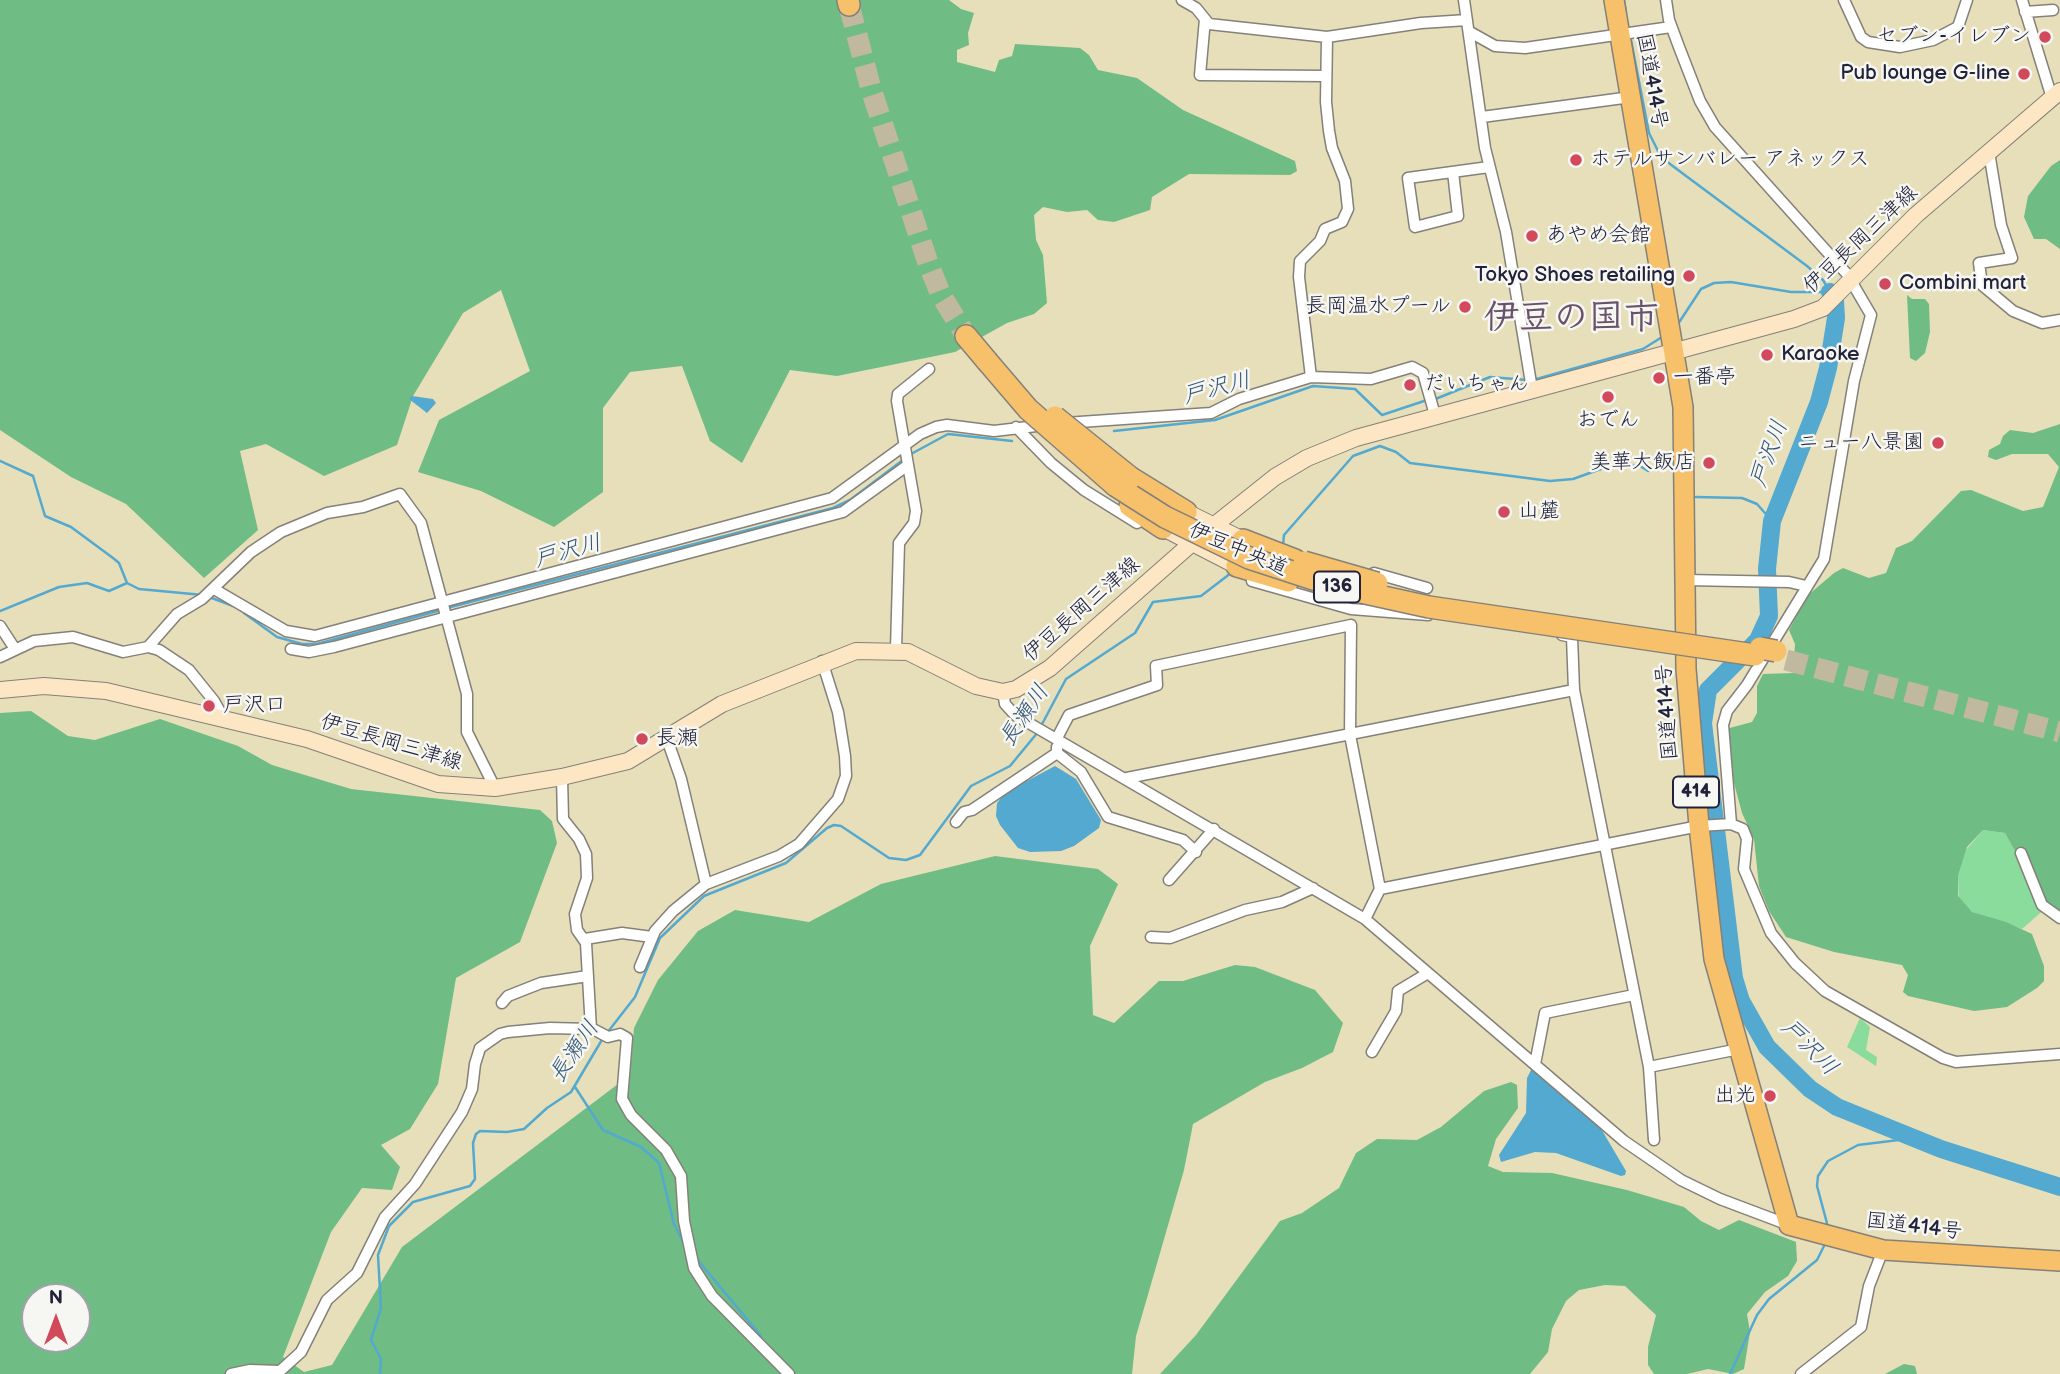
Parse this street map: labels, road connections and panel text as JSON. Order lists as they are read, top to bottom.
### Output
{
  "streets": {
    "highway": [
      "国道414号",
      "伊豆中央道",
      "136",
      "414"
    ],
    "main road": ["伊豆長岡三津線"]
  },
  "crossings": [
    ["国道414号", "伊豆長岡三津線"]
  ],
  "districts": ["伊豆の国市"],
  "water": ["戸沢川", "長瀬川"],
  "places": [
    "セブン-イレブン",
    "Pub lounge G-line",
    "ホテルサンバレー アネックス",
    "あやめ会館",
    "Tokyo Shoes retailing",
    "Combini mart",
    "長岡温水プール",
    "Karaoke",
    "一番亭",
    "だいちゃん",
    "おでん",
    "ニュー八景園",
    "美華大飯店",
    "山麓",
    "戸沢口",
    "長瀬",
    "出光"
  ],
  "north": "top"
}
